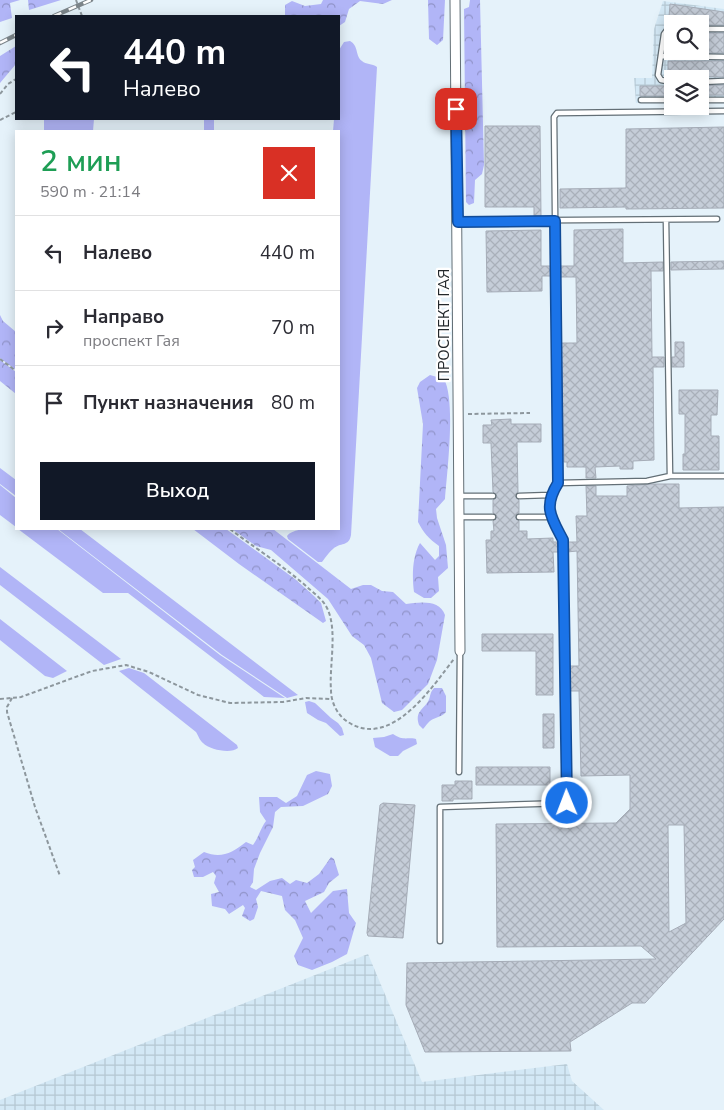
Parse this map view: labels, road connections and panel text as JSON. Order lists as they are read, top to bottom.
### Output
{
  "streets": {
    "street": ["ПРОСПЕКТ ГАЯ"]
  },
  "page": {
    "turn": ["440 m", "Налево"],
    "heading": ["2 мин", "590 m · 21:14"],
    "list": [
      {
        "name": "Налево",
        "value": "440 m"
      },
      {
        "name": "Направо",
        "note": "проспект Гая",
        "value": "70 m"
      },
      {
        "name": "Пункт назначения",
        "value": "80 m"
      }
    ],
    "buttons": "Выход"
  }
}
